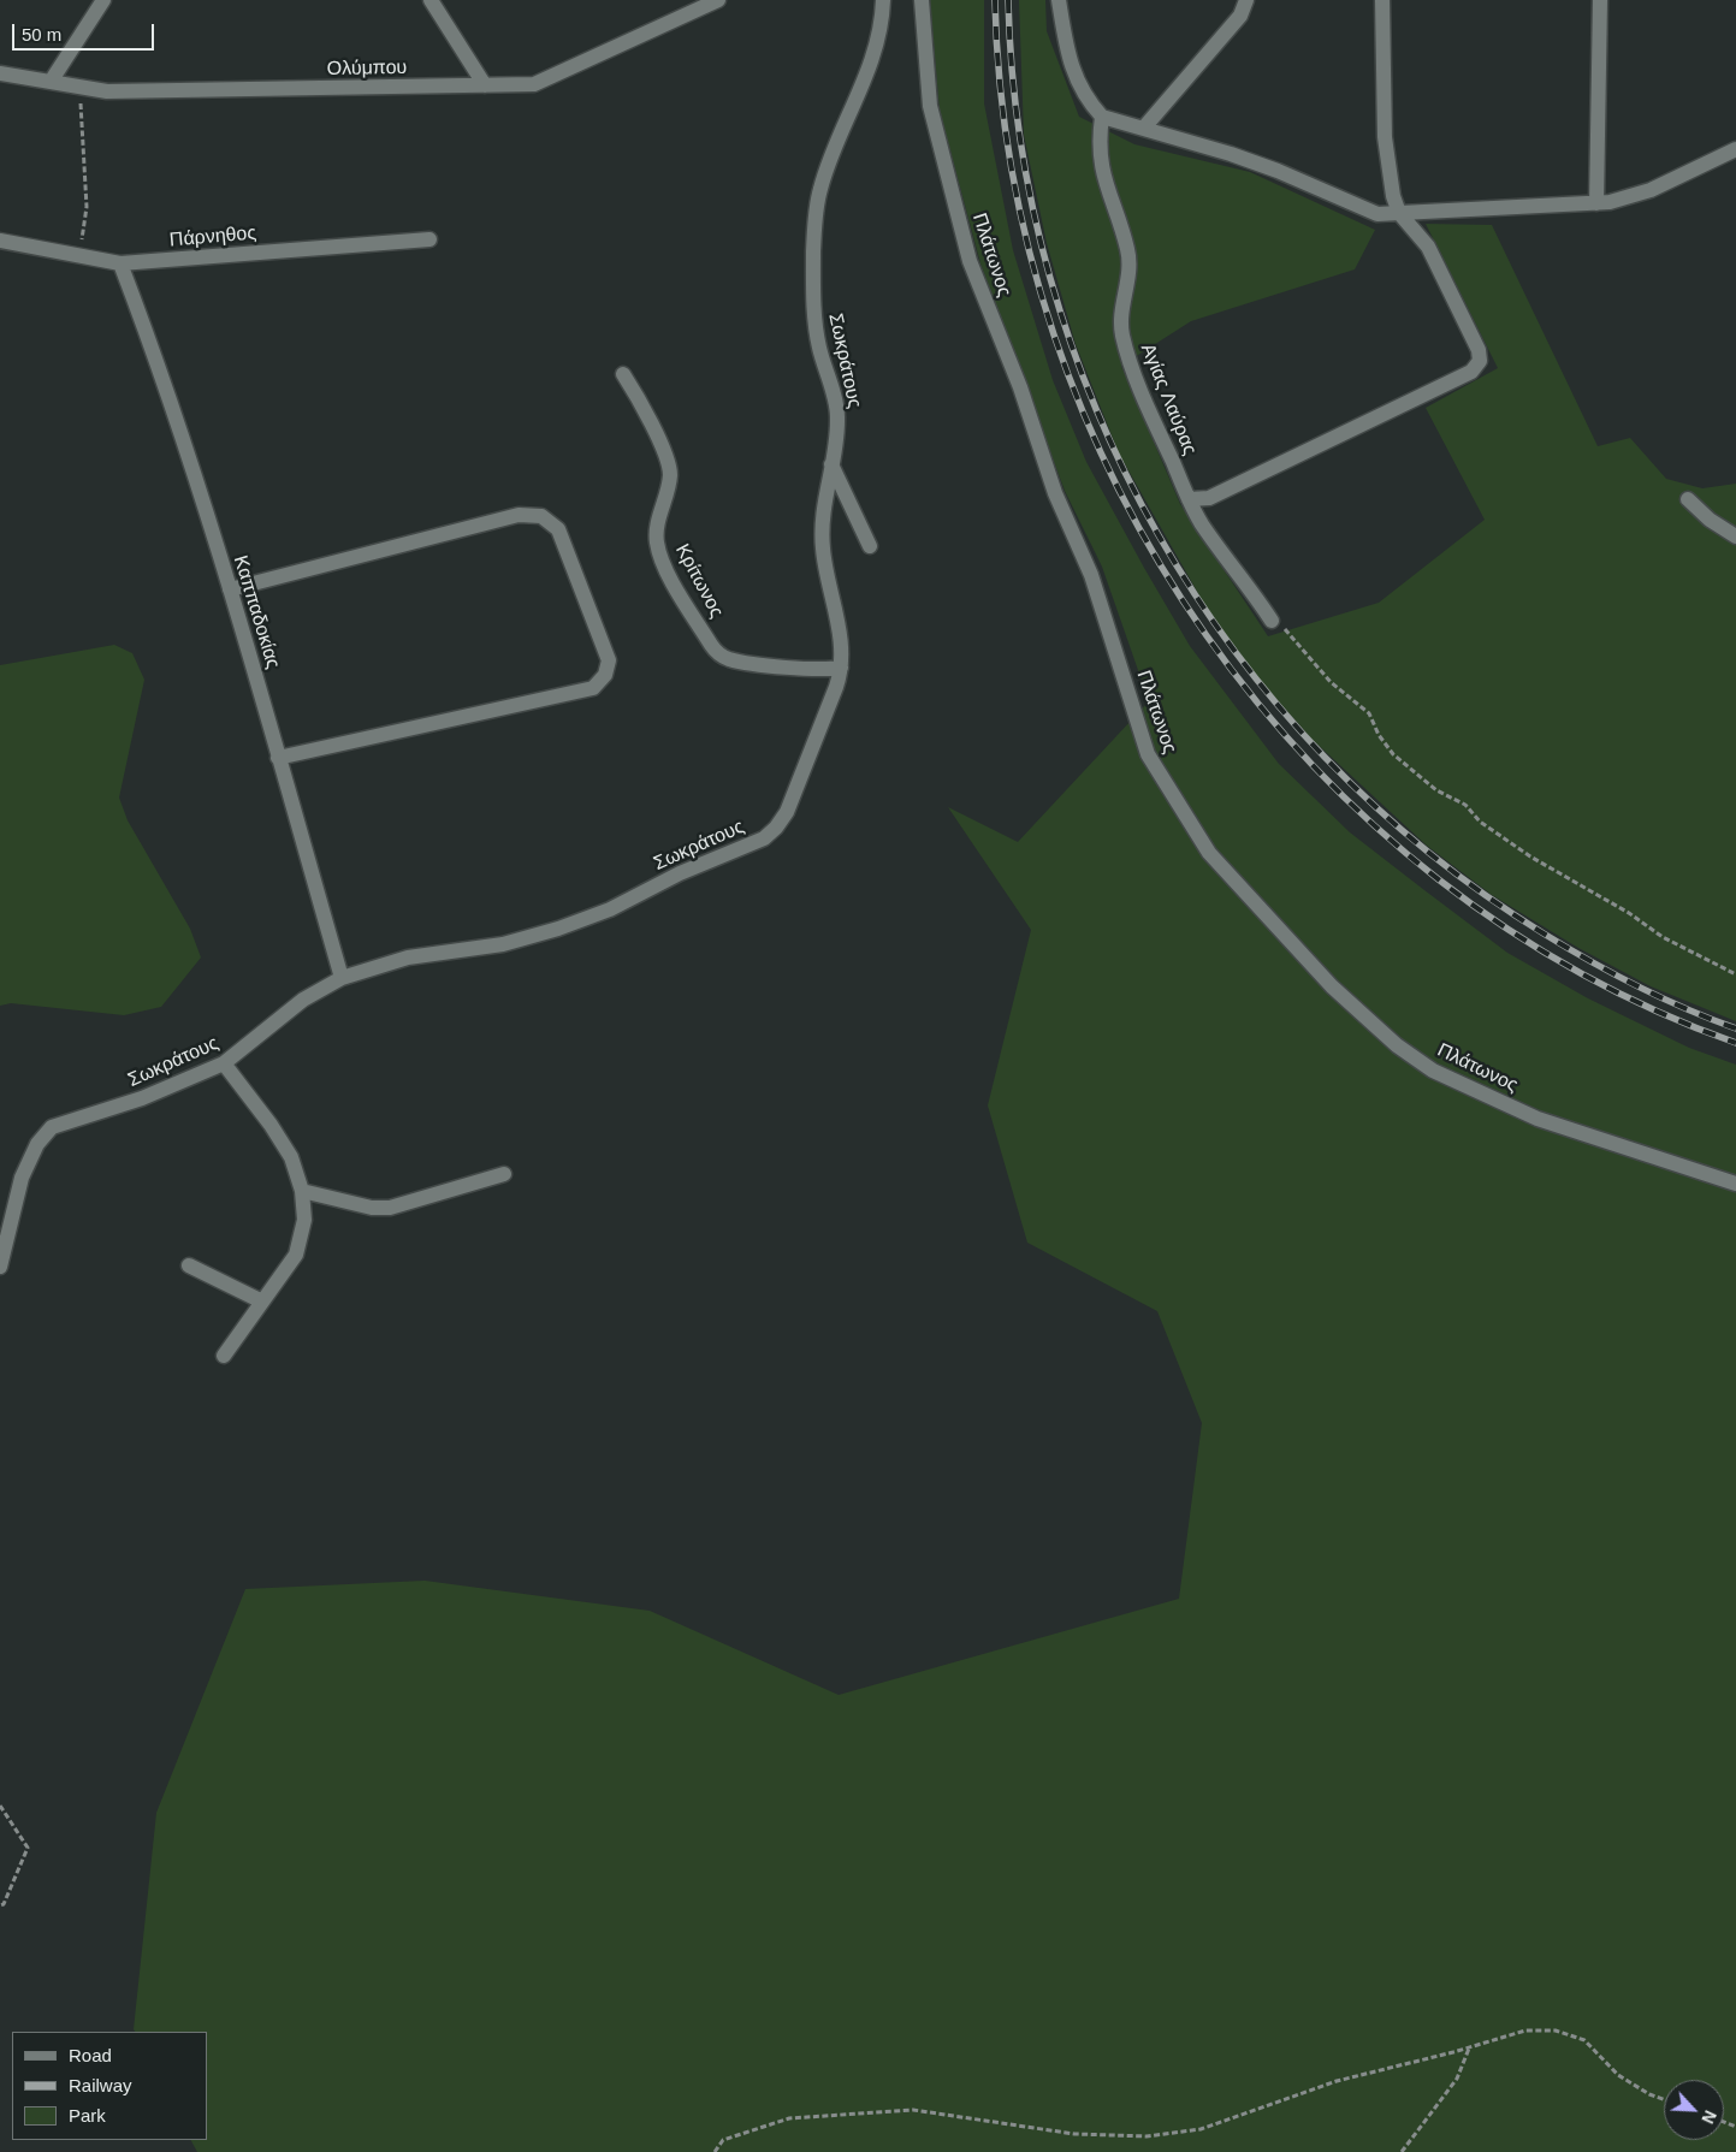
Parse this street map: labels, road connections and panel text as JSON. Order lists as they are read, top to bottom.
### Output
{
  "streets": {
    "street": [
      "Ολύμπου",
      "Πάρνηθος",
      "Πλάτωνος",
      "Σωκράτους",
      "Αγίας Λαύρας",
      "Κρίτωνος",
      "Καππαδοκίας"
    ]
  },
  "crossings": [
    ["Πάρνηθος", "Καππαδοκίας"],
    ["Σωκράτους", "Κρίτωνος"],
    ["Σωκράτους", "Καππαδοκίας"]
  ],
  "legend": ["Road", "Railway", "Park"],
  "scale_bar": "50 m",
  "north": "bottom right"
}
